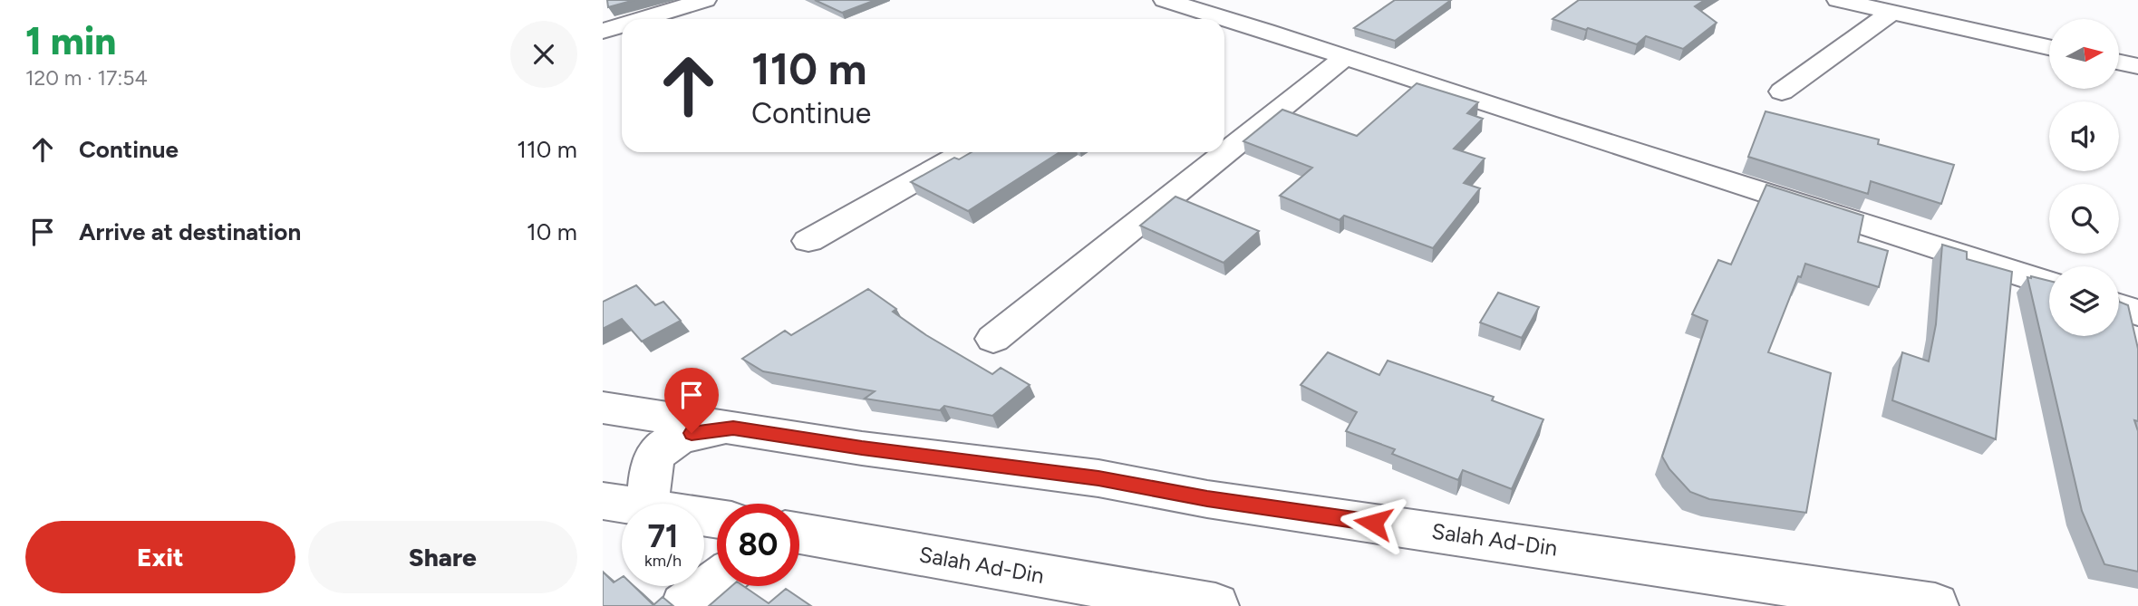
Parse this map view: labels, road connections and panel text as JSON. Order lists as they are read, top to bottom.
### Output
{
  "streets": {
    "main road": ["Salah Ad-Din"]
  },
  "north": "right",
  "page": {
    "heading": ["1 min", "120 m · 17:54"],
    "turn": ["110 m", "Continue"],
    "list": [
      {
        "name": "Continue",
        "value": "110 m"
      },
      {
        "name": "Arrive at destination",
        "value": "10 m"
      }
    ],
    "speed": "71 km/h",
    "limit": "80",
    "buttons": ["Exit", "Share"]
  }
}
